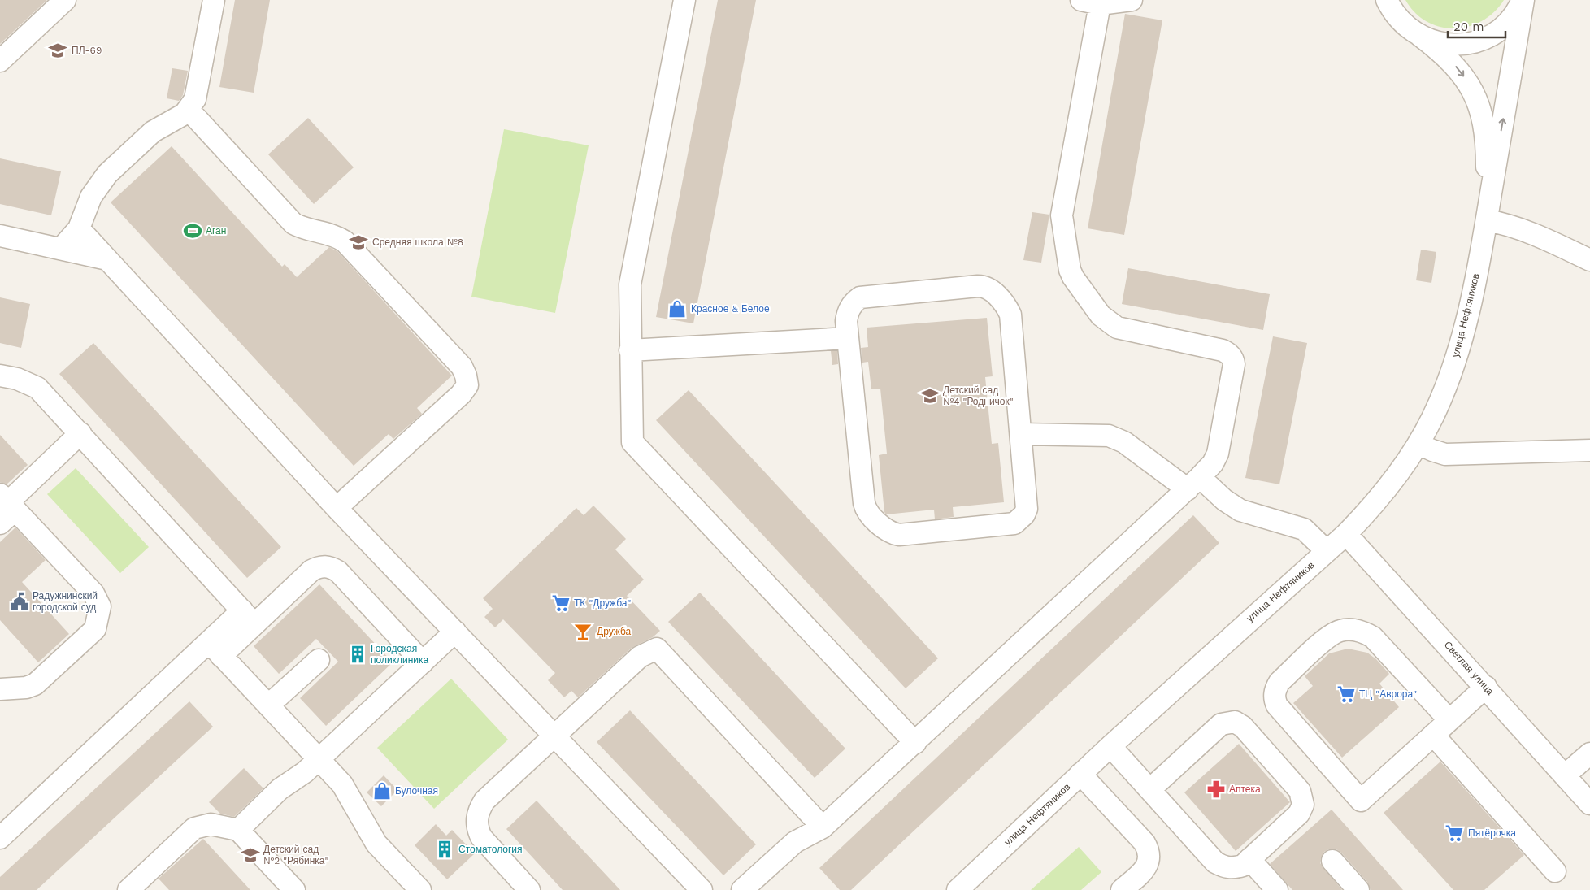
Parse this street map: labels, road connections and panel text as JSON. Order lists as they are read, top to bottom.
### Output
{
  "streets": {
    "street": ["улица Нефтяников", "Светлая улица"]
  },
  "crossings": [
    ["улица Нефтяников", "Светлая улица"]
  ],
  "places": {
    "school or university": [
      "ПЛ-69",
      "Средняя школа №8",
      "Детский сад №4 \"Родничок\"",
      "Детский сад №2 \"Рябинка\""
    ],
    "sports": ["Аган"],
    "shop": ["Красное & Белое", "Булочная"],
    "public building": ["Радужнинский городской суд"],
    "supermarket": ["ТК \"Дружба\"", "ТЦ \"Аврора\"", "Пятёрочка"],
    "bar": ["Дружба"],
    "building": ["Городская поликлиника", "Стоматология"],
    "pharmacy": ["Аптека"]
  },
  "scale_bar": "20 m"
}
